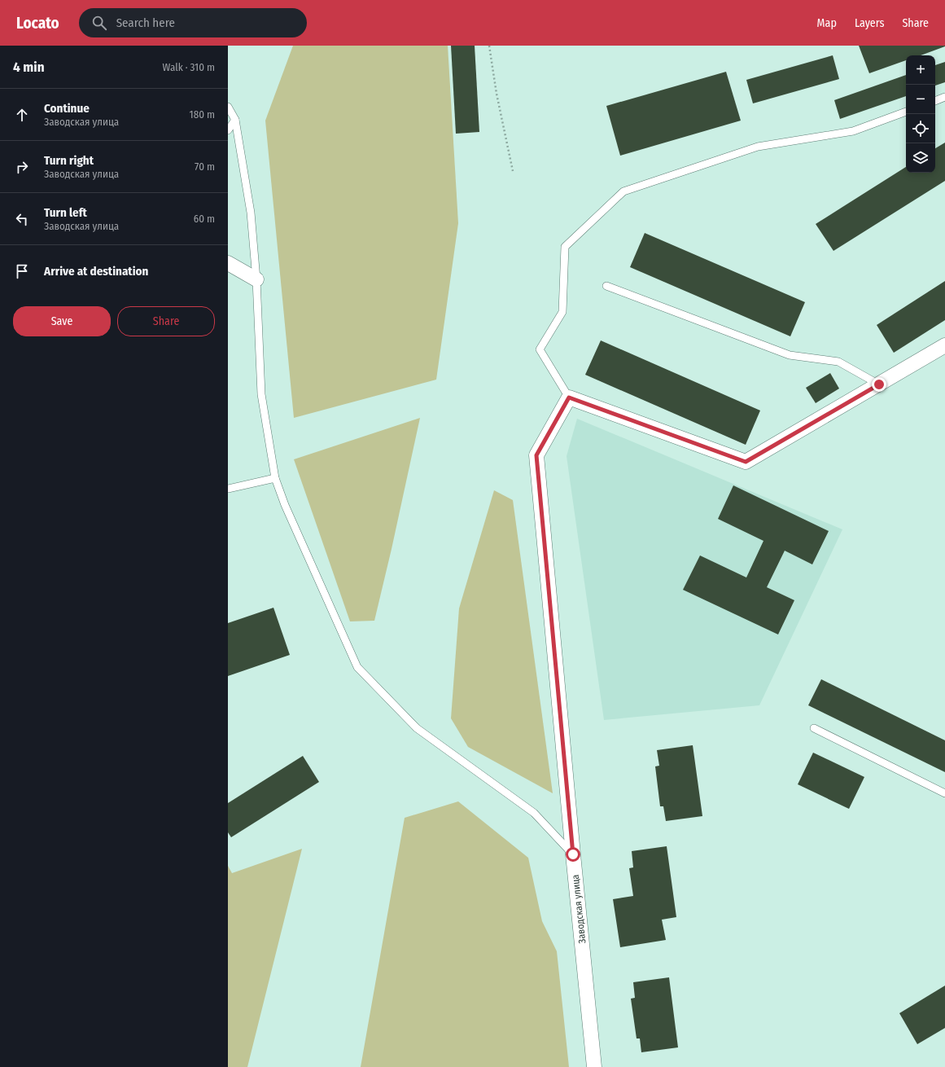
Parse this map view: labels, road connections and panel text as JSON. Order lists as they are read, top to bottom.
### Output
{
  "streets": {
    "street": ["Заводская улица"]
  },
  "page": {
    "header": "Locato",
    "search": "Search here",
    "nav": ["Map", "Layers", "Share"],
    "heading": ["4 min", "Walk · 310 m"],
    "map_buttons": ["+", "−"],
    "list": [
      ["Continue", "Заводская улица", "180 m"],
      ["Turn right", "Заводская улица", "70 m"],
      ["Turn left", "Заводская улица", "60 m"],
      "Arrive at destination"
    ],
    "buttons": ["Save", "Share"]
  }
}
